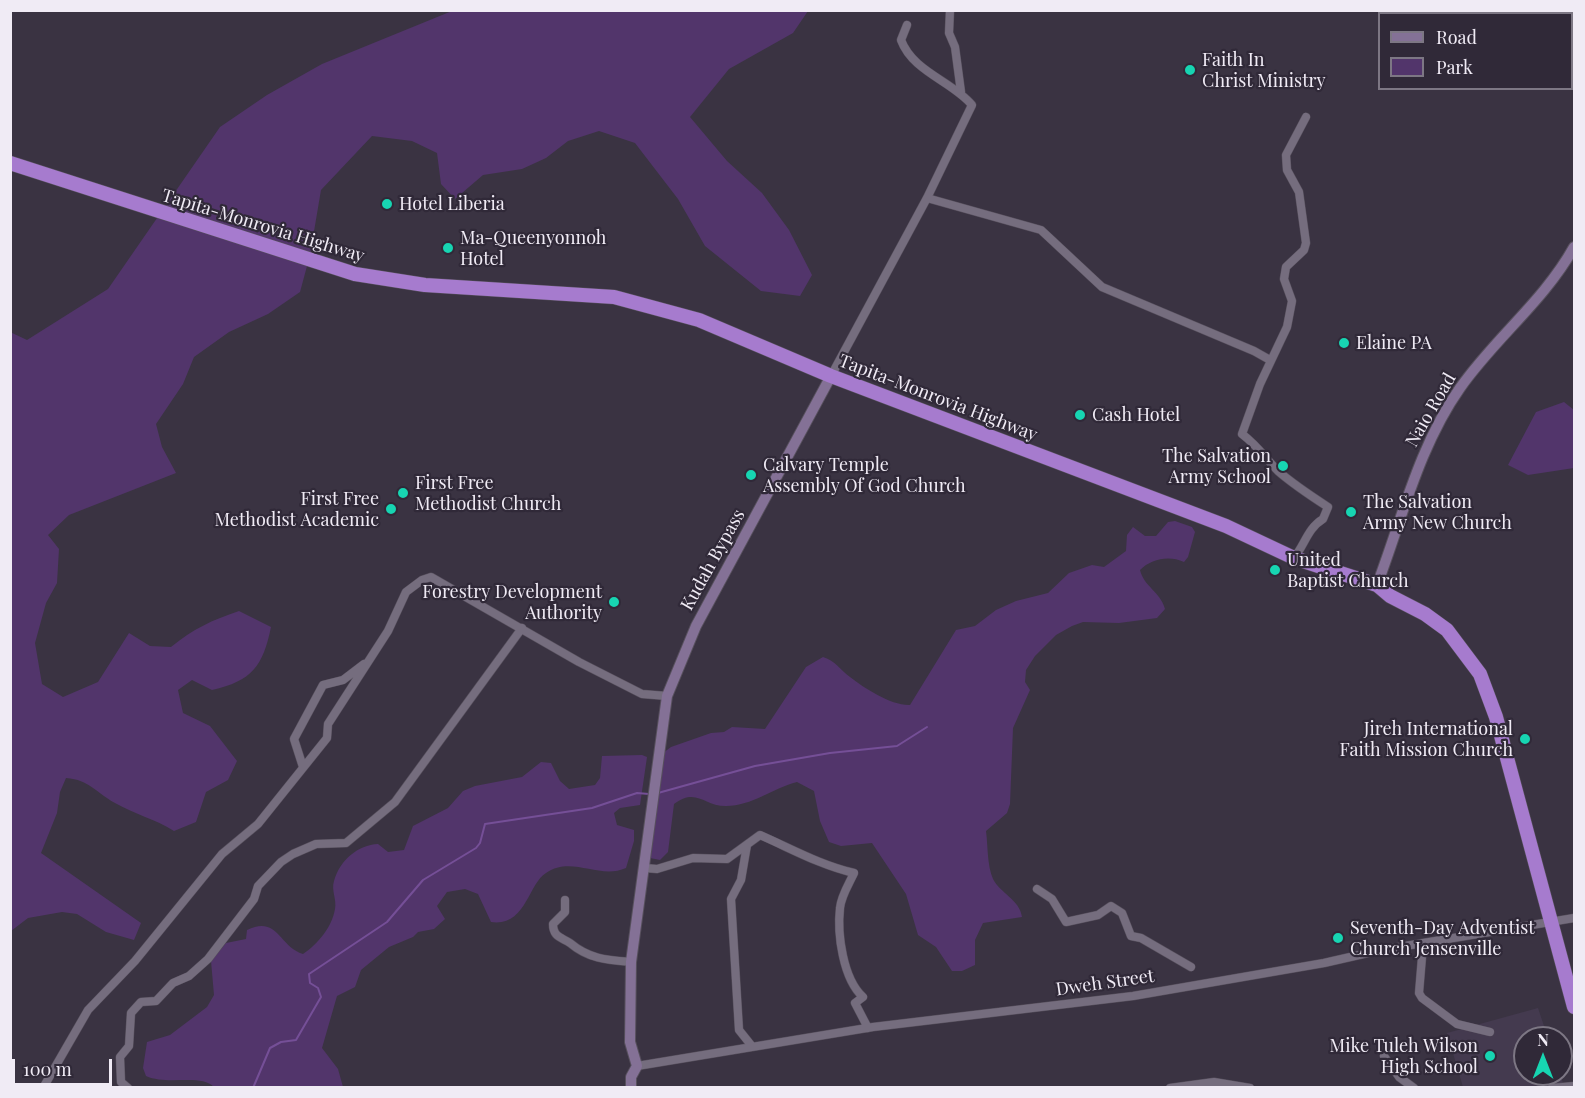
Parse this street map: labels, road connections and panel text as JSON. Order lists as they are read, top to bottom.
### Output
{
  "streets": {
    "highway": ["Tapita-Monrovia Highway"],
    "street": ["Naio Road", "Kudah Bypass", "Dweh Street"]
  },
  "crossings": [
    ["Tapita-Monrovia Highway", "Naio Road"],
    ["Tapita-Monrovia Highway", "Kudah Bypass"],
    ["Tapita-Monrovia Highway", "Dweh Street"],
    ["Kudah Bypass", "Dweh Street"]
  ],
  "places": [
    "Faith In Christ Ministry",
    "Hotel Liberia",
    "Ma-Queenyonnoh Hotel",
    "Elaine PA",
    "Cash Hotel",
    "The Salvation Army School",
    "Calvary Temple Assembly Of God Church",
    "First Free Methodist Church",
    "First Free Methodist Academic",
    "The Salvation Army New Church",
    "United Baptist Church",
    "Forestry Development Authority",
    "Jireh International Faith Mission Church",
    "Seventh-Day Adventist Church Jensenville",
    "Mike Tuleh Wilson High School"
  ],
  "legend": ["Road", "Park"],
  "scale_bar": "100 m",
  "north": "top"
}
